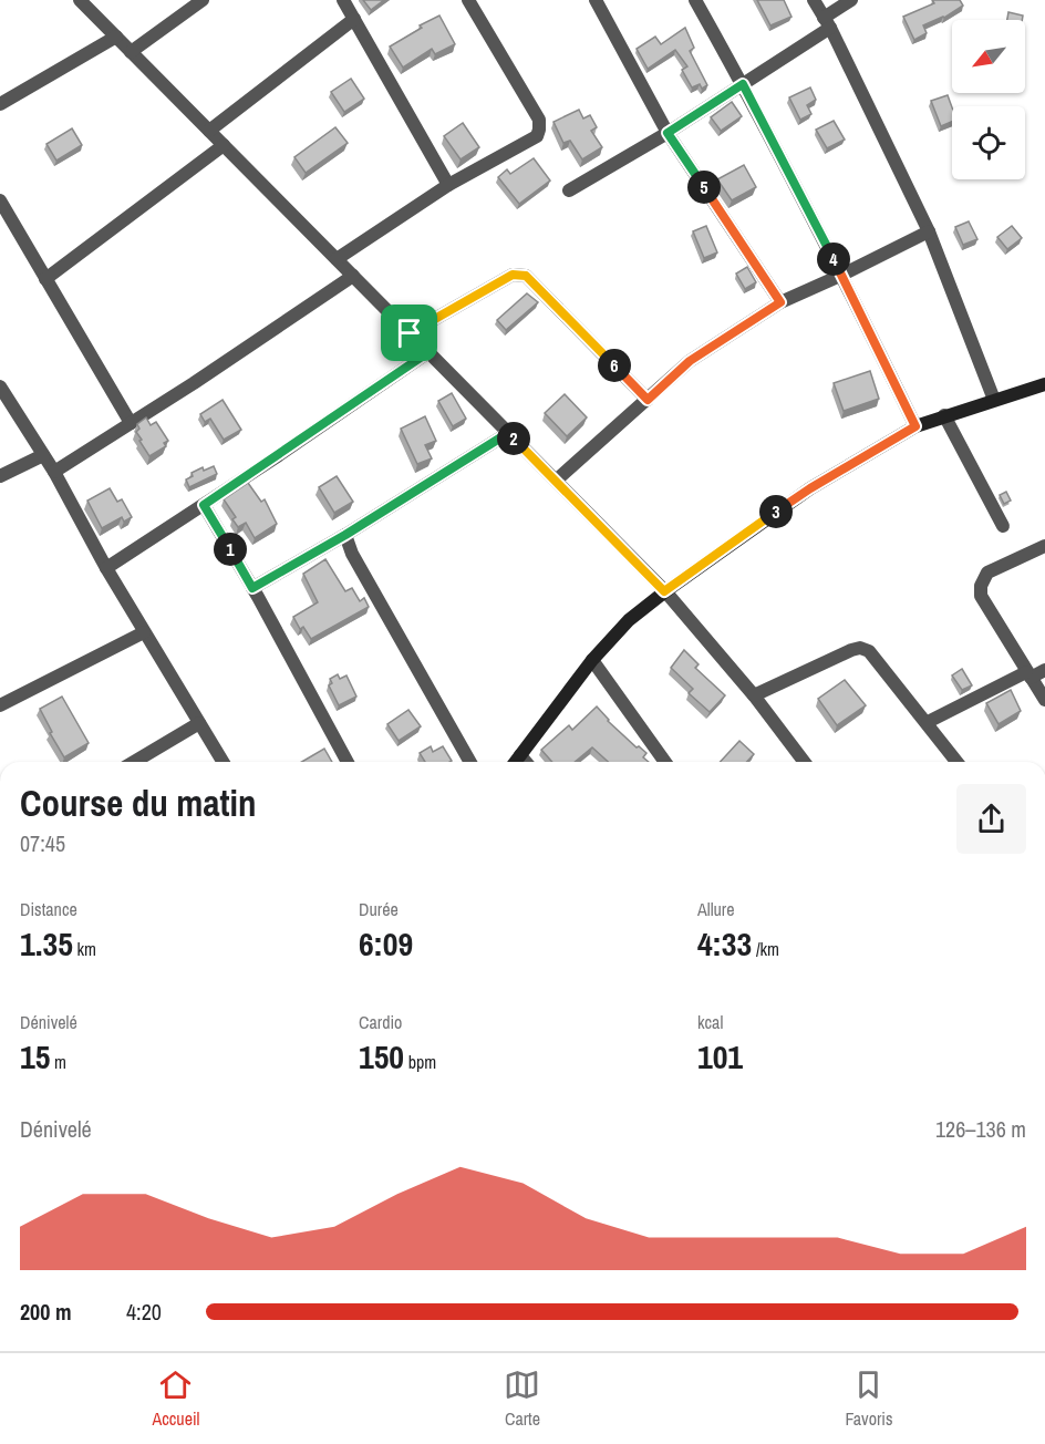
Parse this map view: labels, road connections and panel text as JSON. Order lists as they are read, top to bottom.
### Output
{
  "north": "bottom left",
  "page": {
    "pins": [
      "5",
      "4",
      "6",
      "2",
      "3",
      "1"
    ],
    "heading": ["Course du matin", "07:45"],
    "stats": [
      ["Distance", "1.35 km"],
      ["Durée", "6:09"],
      ["Allure", "4:33 /km"],
      ["Dénivelé", "15 m"],
      ["Cardio", "150 bpm"],
      ["kcal", "101"]
    ],
    "chart": ["Dénivelé", "126–136 m"],
    "list": [
      {
        "name": "200 m",
        "note": "4:20"
      }
    ],
    "tabs": ["Accueil", "Carte", "Favoris"]
  }
}
